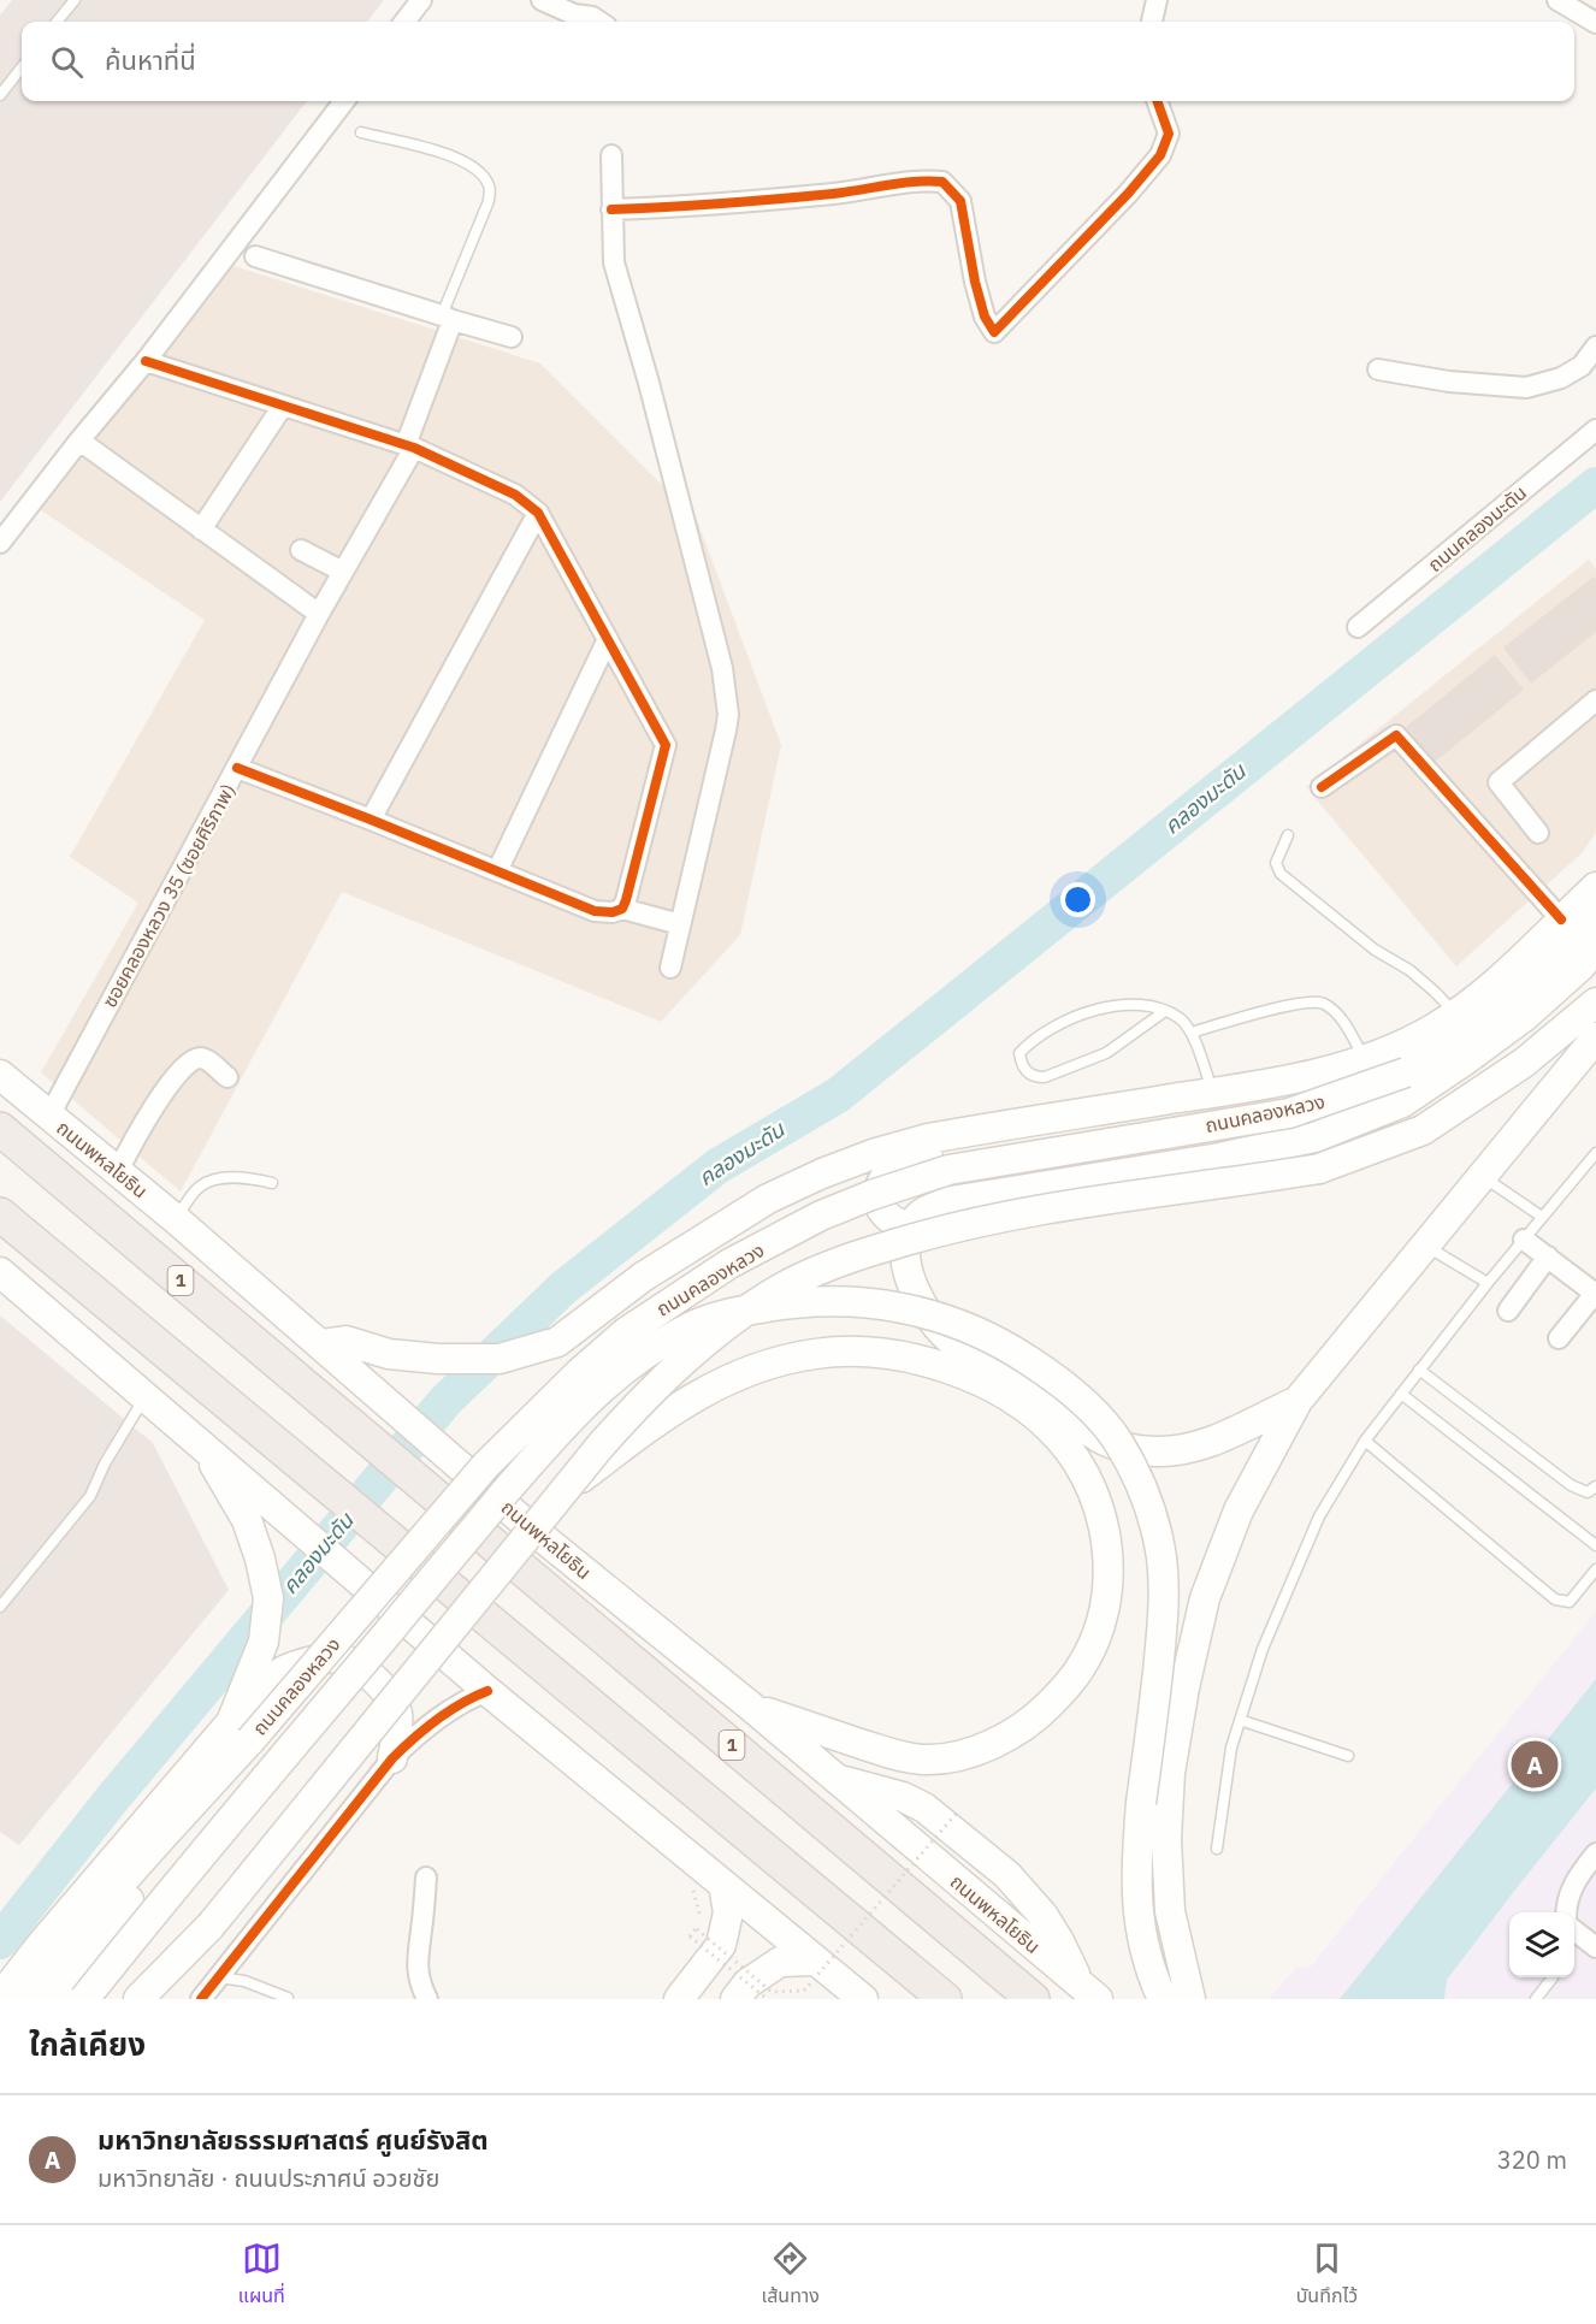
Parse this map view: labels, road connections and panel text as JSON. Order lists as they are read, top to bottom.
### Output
{
  "streets": {
    "highway": ["ถนนพหลโยธิน", "1"],
    "main road": ["ถนนคลองหลวง"],
    "street": ["ถนนคลองมะดัน", "ซอยคลองหลวง 35 (ซอยศิริภาพ)"]
  },
  "crossings": [
    ["ซอยคลองหลวง 35 (ซอยศิริภาพ)", "ถนนพหลโยธิน"]
  ],
  "water": ["คลองมะดัน"],
  "page": {
    "search": "ค้นหาที่นี่",
    "pins": "A",
    "heading": "ใกล้เคียง",
    "list": [
      {
        "mark": "A",
        "name": "มหาวิทยาลัยธรรมศาสตร์ ศูนย์รังสิต",
        "note": "มหาวิทยาลัย · ถนนประภาศน์ อวยชัย",
        "value": "320 m"
      }
    ],
    "nav": ["แผนที่", "เส้นทาง", "บันทึกไว้"]
  }
}
